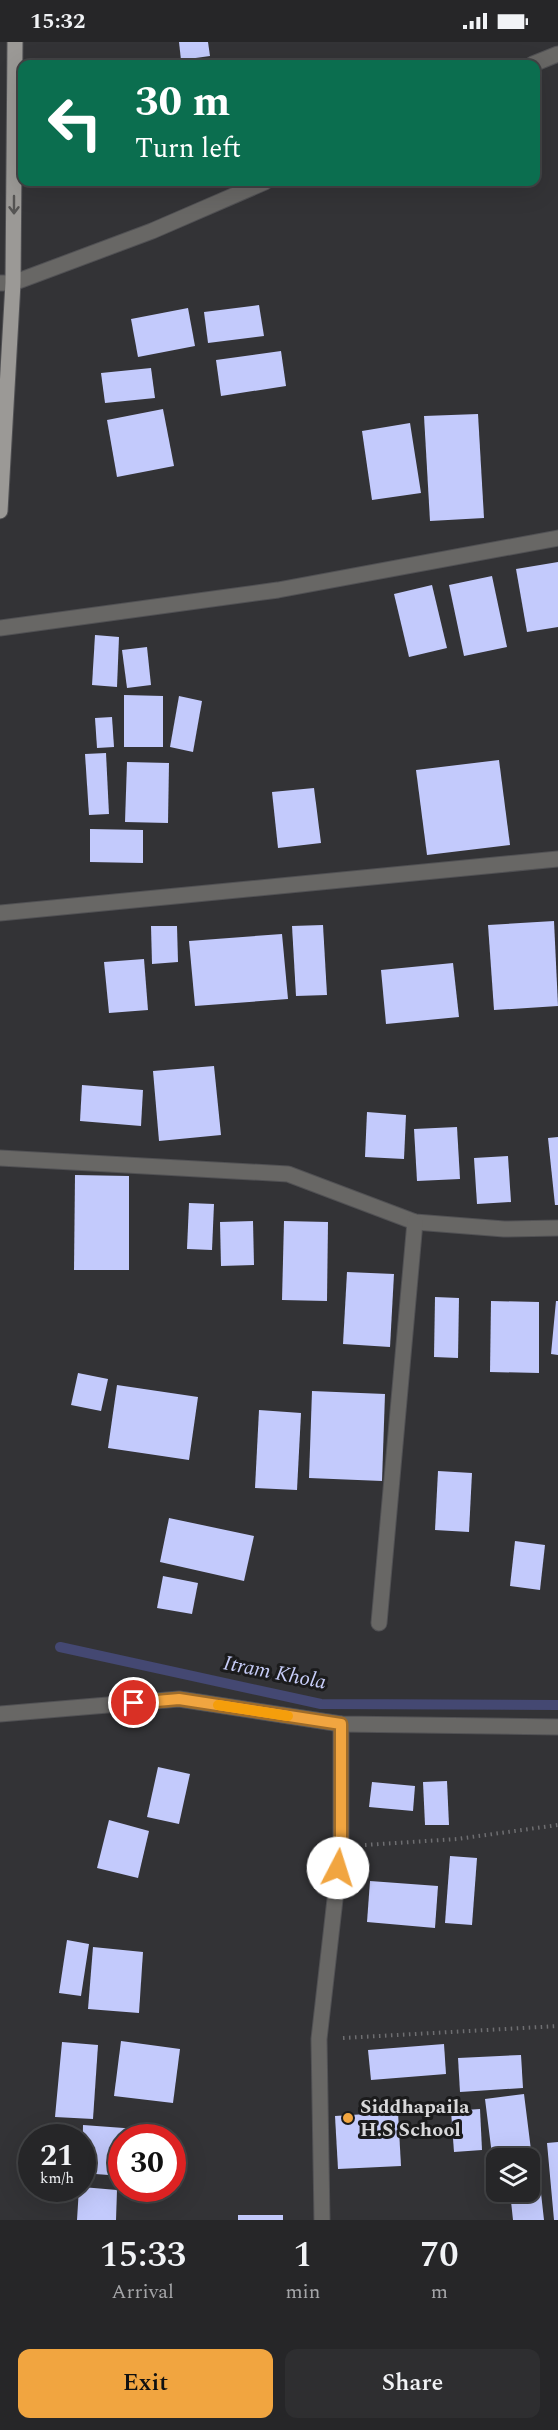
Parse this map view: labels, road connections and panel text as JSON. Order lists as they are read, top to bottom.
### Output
{
  "water": ["Itram Khola"],
  "places": ["Siddhapaila H.S School"],
  "page": {
    "status": "15:32",
    "turn": ["30 m", "Turn left"],
    "speed": "21 km/h",
    "limit": "30",
    "eta": [
      "15:33",
      "Arrival",
      "1",
      "min",
      "70",
      "m"
    ],
    "buttons": ["Exit", "Share"]
  }
}
